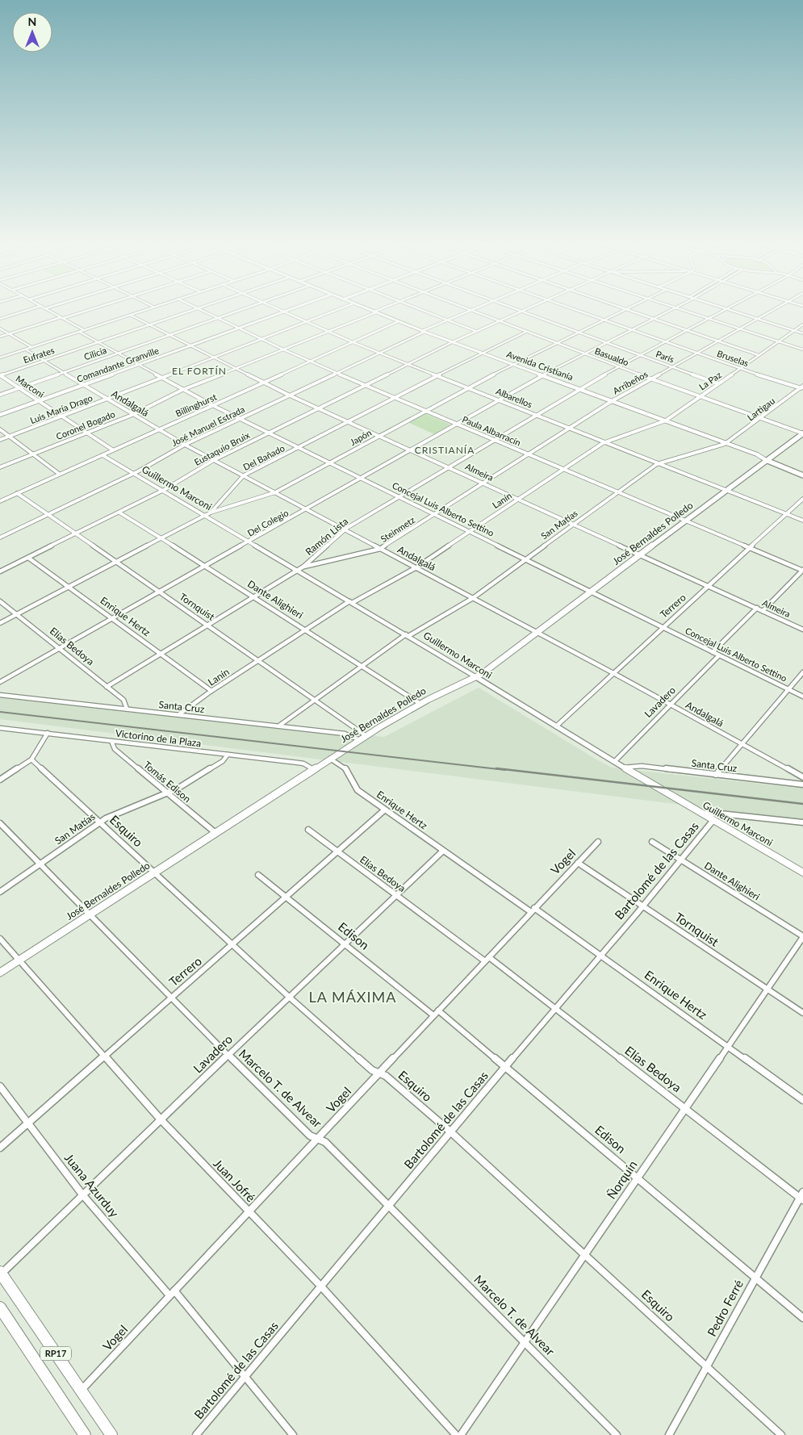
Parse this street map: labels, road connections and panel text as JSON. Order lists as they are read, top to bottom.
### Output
{
  "streets": {
    "main road": ["Avenida Cristianía", "José Bernaldes Polledo", "RP17"],
    "street": [
      "Cilicia",
      "Eufrates",
      "Basualdo",
      "París",
      "Bruselas",
      "Comandante Granville",
      "La Paz",
      "Arribeños",
      "Marconi",
      "Albarellos",
      "Andalgalá",
      "Billinghurst",
      "Luis María Drago",
      "Lartigau",
      "Coronel Bogado",
      "José Manuel Estrada",
      "Paula Albarracín",
      "Japón",
      "Eustaquio Bruix",
      "Del Bañado",
      "Almeira",
      "Guillermo Marconi",
      "Lanín",
      "Concejal Luis Alberto Settino",
      "Del Colegio",
      "San Matías",
      "Steinmetz",
      "Ramón Lista",
      "Dante Alighieri",
      "Terrero",
      "Tornquist",
      "Enrique Hertz",
      "Elías Bedoya",
      "Lavadero",
      "Santa Cruz",
      "Victorino de la Plaza",
      "Tomás Edison",
      "Esquiro",
      "Vogel",
      "Bartolomé de las Casas",
      "Edison",
      "Marcelo T. de Alvear",
      "Ñorquín",
      "Juan Jofré",
      "Juana Azurduy",
      "Pedro Ferré"
    ]
  },
  "crossings": [
    ["Cilicia", "Marconi"],
    ["Cilicia", "Andalgalá"],
    ["Cilicia", "Paula Albarracín"],
    ["Cilicia", "Almeira"],
    ["Cilicia", "Concejal Luis Alberto Settino"],
    ["Eufrates", "Marconi"],
    ["Eufrates", "Andalgalá"],
    ["Eufrates", "Almeira"],
    ["Eufrates", "Concejal Luis Alberto Settino"],
    ["Basualdo", "La Paz"],
    ["Basualdo", "Arribeños"],
    ["Basualdo", "José Manuel Estrada"],
    ["Basualdo", "Japón"],
    ["Basualdo", "Eustaquio Bruix"],
    ["Basualdo", "Del Bañado"],
    ["Basualdo", "Del Colegio"],
    ["Basualdo", "Ramón Lista"],
    ["París", "La Paz"],
    ["París", "Arribeños"],
    ["París", "Japón"],
    ["París", "Eustaquio Bruix"],
    ["París", "Del Colegio"],
    ["París", "Ramón Lista"],
    ["Bruselas", "La Paz"],
    ["Bruselas", "Arribeños"],
    ["Bruselas", "Lartigau"],
    ["Bruselas", "Japón"],
    ["Bruselas", "Del Colegio"],
    ["Bruselas", "Ramón Lista"],
    ["Comandante Granville", "Marconi"],
    ["Comandante Granville", "Albarellos"],
    ["Comandante Granville", "Andalgalá"],
    ["Comandante Granville", "Paula Albarracín"],
    ["Comandante Granville", "Almeira"],
    ["Comandante Granville", "Concejal Luis Alberto Settino"],
    ["Avenida Cristianía", "La Paz"],
    ["Avenida Cristianía", "Arribeños"],
    ["Avenida Cristianía", "Billinghurst"],
    ["Avenida Cristianía", "Lartigau"],
    ["Avenida Cristianía", "Coronel Bogado"],
    ["Avenida Cristianía", "José Manuel Estrada"],
    ["Avenida Cristianía", "Japón"],
    ["Avenida Cristianía", "Eustaquio Bruix"],
    ["Avenida Cristianía", "Del Bañado"],
    ["Avenida Cristianía", "Lanín"],
    ["Avenida Cristianía", "Del Colegio"],
    ["Avenida Cristianía", "San Matías"],
    ["Avenida Cristianía", "Steinmetz"],
    ["Avenida Cristianía", "José Bernaldes Polledo"],
    ["Avenida Cristianía", "Ramón Lista"],
    ["La Paz", "Lanín"],
    ["Arribeños", "Steinmetz"],
    ["Marconi", "Billinghurst"],
    ["Marconi", "Luis María Drago"],
    ["Marconi", "Coronel Bogado"],
    ["Albarellos", "Billinghurst"],
    ["Albarellos", "Luis María Drago"],
    ["Albarellos", "Coronel Bogado"],
    ["Albarellos", "José Manuel Estrada"],
    ["Albarellos", "Japón"],
    ["Albarellos", "Eustaquio Bruix"],
    ["Albarellos", "Del Bañado"],
    ["Albarellos", "Lanín"],
    ["Albarellos", "Del Colegio"],
    ["Albarellos", "San Matías"],
    ["Albarellos", "Steinmetz"],
    ["Albarellos", "José Bernaldes Polledo"],
    ["Albarellos", "Ramón Lista"],
    ["Albarellos", "Terrero"],
    ["Andalgalá", "Billinghurst"],
    ["Andalgalá", "Luis María Drago"],
    ["Andalgalá", "Coronel Bogado"],
    ["Andalgalá", "José Manuel Estrada"],
    ["Andalgalá", "Japón"],
    ["Andalgalá", "Eustaquio Bruix"],
    ["Andalgalá", "Del Bañado"],
    ["Andalgalá", "Lanín"],
    ["Andalgalá", "Del Colegio"],
    ["Andalgalá", "San Matías"],
    ["Andalgalá", "Steinmetz"],
    ["Andalgalá", "José Bernaldes Polledo"],
    ["Andalgalá", "Ramón Lista"],
    ["Andalgalá", "Terrero"],
    ["Andalgalá", "Lavadero"],
    ["Billinghurst", "Paula Albarracín"],
    ["Billinghurst", "Almeira"],
    ["Billinghurst", "Guillermo Marconi"],
    ["Billinghurst", "Concejal Luis Alberto Settino"],
    ["Billinghurst", "Tornquist"],
    ["Luis María Drago", "Paula Albarracín"],
    ["Luis María Drago", "Almeira"],
    ["Luis María Drago", "Concejal Luis Alberto Settino"],
    ["Lartigau", "San Matías"],
    ["Coronel Bogado", "Paula Albarracín"],
    ["Coronel Bogado", "Almeira"],
    ["Coronel Bogado", "Concejal Luis Alberto Settino"],
    ["José Manuel Estrada", "Paula Albarracín"],
    ["José Manuel Estrada", "Almeira"],
    ["José Manuel Estrada", "Guillermo Marconi"],
    ["José Manuel Estrada", "Concejal Luis Alberto Settino"],
    ["José Manuel Estrada", "Tornquist"],
    ["Paula Albarracín", "Japón"],
    ["Paula Albarracín", "Eustaquio Bruix"],
    ["Paula Albarracín", "Del Bañado"],
    ["Paula Albarracín", "Lanín"],
    ["Paula Albarracín", "Del Colegio"],
    ["Paula Albarracín", "San Matías"],
    ["Paula Albarracín", "Steinmetz"],
    ["Paula Albarracín", "José Bernaldes Polledo"],
    ["Paula Albarracín", "Ramón Lista"],
    ["Paula Albarracín", "Terrero"],
    ["Japón", "Del Bañado"],
    ["Japón", "Almeira"],
    ["Japón", "Concejal Luis Alberto Settino"],
    ["Eustaquio Bruix", "Almeira"],
    ["Eustaquio Bruix", "Guillermo Marconi"],
    ["Eustaquio Bruix", "Concejal Luis Alberto Settino"],
    ["Eustaquio Bruix", "Dante Alighieri"],
    ["Eustaquio Bruix", "Tornquist"],
    ["Eustaquio Bruix", "Enrique Hertz"],
    ["Del Bañado", "Almeira"],
    ["Del Bañado", "Guillermo Marconi"],
    ["Del Bañado", "Concejal Luis Alberto Settino"],
    ["Del Bañado", "Dante Alighieri"],
    ["Del Bañado", "Tornquist"],
    ["Del Bañado", "Enrique Hertz"],
    ["Del Bañado", "Elías Bedoya"],
    ["Almeira", "Lanín"],
    ["Almeira", "Del Colegio"],
    ["Almeira", "San Matías"],
    ["Almeira", "Steinmetz"],
    ["Almeira", "José Bernaldes Polledo"],
    ["Almeira", "Ramón Lista"],
    ["Almeira", "Terrero"],
    ["Guillermo Marconi", "Lanín"],
    ["Guillermo Marconi", "Del Colegio"],
    ["Guillermo Marconi", "San Matías"],
    ["Guillermo Marconi", "José Bernaldes Polledo"],
    ["Guillermo Marconi", "Ramón Lista"],
    ["Guillermo Marconi", "Terrero"],
    ["Guillermo Marconi", "Lavadero"],
    ["Guillermo Marconi", "Santa Cruz"],
    ["Guillermo Marconi", "Bartolomé de las Casas"],
    ["Lanín", "Concejal Luis Alberto Settino"],
    ["Lanín", "Dante Alighieri"],
    ["Lanín", "Tornquist"],
    ["Lanín", "Enrique Hertz"],
    ["Lanín", "Santa Cruz"],
    ["Concejal Luis Alberto Settino", "Del Colegio"],
    ["Concejal Luis Alberto Settino", "San Matías"],
    ["Concejal Luis Alberto Settino", "Steinmetz"],
    ["Concejal Luis Alberto Settino", "José Bernaldes Polledo"],
    ["Concejal Luis Alberto Settino", "Ramón Lista"],
    ["Concejal Luis Alberto Settino", "Terrero"],
    ["Concejal Luis Alberto Settino", "Lavadero"],
    ["Del Colegio", "Dante Alighieri"],
    ["Del Colegio", "Tornquist"],
    ["Del Colegio", "Enrique Hertz"],
    ["Del Colegio", "Elías Bedoya"],
    ["San Matías", "Dante Alighieri"],
    ["San Matías", "Tornquist"],
    ["San Matías", "Santa Cruz"],
    ["San Matías", "Victorino de la Plaza"],
    ["San Matías", "Tomás Edison"],
    ["San Matías", "Esquiro"],
    ["San Matías", "Marcelo T. de Alvear"],
    ["Steinmetz", "Ramón Lista"],
    ["José Bernaldes Polledo", "Dante Alighieri"],
    ["José Bernaldes Polledo", "Tornquist"],
    ["José Bernaldes Polledo", "Enrique Hertz"],
    ["José Bernaldes Polledo", "Santa Cruz"],
    ["José Bernaldes Polledo", "Victorino de la Plaza"],
    ["José Bernaldes Polledo", "Tomás Edison"],
    ["José Bernaldes Polledo", "Esquiro"],
    ["José Bernaldes Polledo", "Marcelo T. de Alvear"],
    ["José Bernaldes Polledo", "Juan Jofré"],
    ["Ramón Lista", "Dante Alighieri"],
    ["Ramón Lista", "Tornquist"],
    ["Ramón Lista", "Enrique Hertz"],
    ["Ramón Lista", "Elías Bedoya"],
    ["Dante Alighieri", "Bartolomé de las Casas"],
    ["Dante Alighieri", "Ñorquín"],
    ["Terrero", "Enrique Hertz"],
    ["Terrero", "Elías Bedoya"],
    ["Terrero", "Esquiro"],
    ["Terrero", "Edison"],
    ["Terrero", "Marcelo T. de Alvear"],
    ["Terrero", "Juan Jofré"],
    ["Terrero", "Juana Azurduy"],
    ["Tornquist", "Vogel"],
    ["Tornquist", "Bartolomé de las Casas"],
    ["Tornquist", "Ñorquín"],
    ["Enrique Hertz", "Lavadero"],
    ["Enrique Hertz", "Vogel"],
    ["Enrique Hertz", "Bartolomé de las Casas"],
    ["Enrique Hertz", "Ñorquín"],
    ["Elías Bedoya", "Lavadero"],
    ["Elías Bedoya", "Santa Cruz"],
    ["Elías Bedoya", "Vogel"],
    ["Elías Bedoya", "Bartolomé de las Casas"],
    ["Elías Bedoya", "Ñorquín"],
    ["Elías Bedoya", "Pedro Ferré"],
    ["Lavadero", "Esquiro"],
    ["Lavadero", "Edison"],
    ["Lavadero", "Marcelo T. de Alvear"],
    ["Lavadero", "Juan Jofré"],
    ["Lavadero", "Juana Azurduy"],
    ["Lavadero", "RP17"],
    ["Victorino de la Plaza", "Tomás Edison"],
    ["Esquiro", "Vogel"],
    ["Esquiro", "Bartolomé de las Casas"],
    ["Esquiro", "Ñorquín"],
    ["Esquiro", "Pedro Ferré"],
    ["Vogel", "Edison"],
    ["Vogel", "Marcelo T. de Alvear"],
    ["Vogel", "Juan Jofré"],
    ["Vogel", "Juana Azurduy"],
    ["Vogel", "RP17"],
    ["Bartolomé de las Casas", "Edison"],
    ["Bartolomé de las Casas", "Marcelo T. de Alvear"],
    ["Bartolomé de las Casas", "Juan Jofré"],
    ["Bartolomé de las Casas", "Juana Azurduy"],
    ["Edison", "Ñorquín"],
    ["Edison", "Pedro Ferré"],
    ["Marcelo T. de Alvear", "Ñorquín"]
  ],
  "districts": ["EL FORTÍN", "CRISTIANÍA", "LA MÁXIMA"],
  "north": "top"
}
